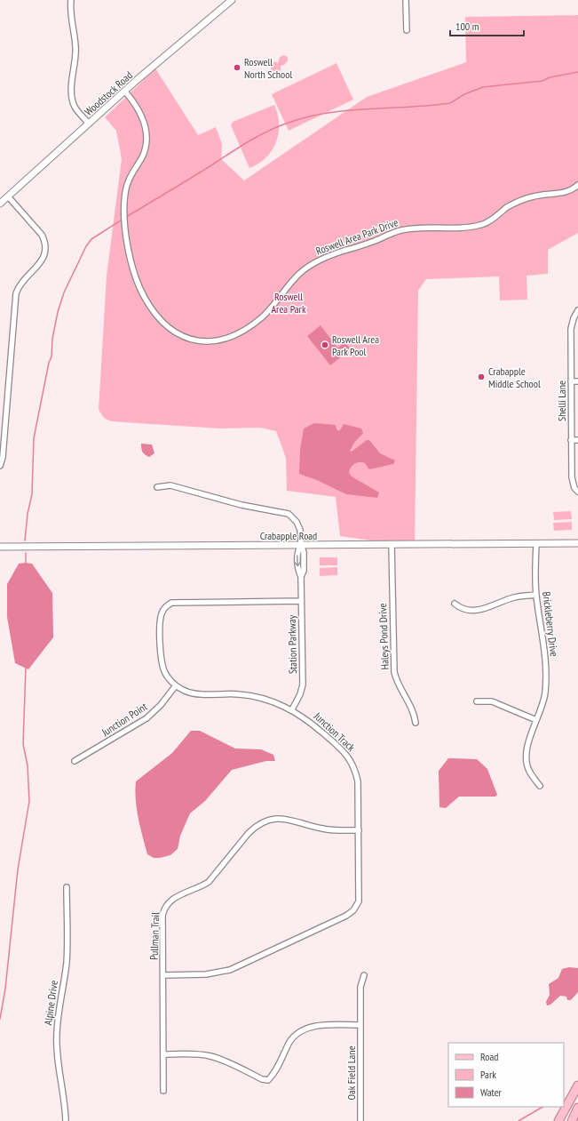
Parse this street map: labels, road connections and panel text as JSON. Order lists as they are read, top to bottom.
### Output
{
  "streets": {
    "street": [
      "Woodstock Road",
      "Roswell Area Park Drive",
      "Shelli Lane",
      "Crabapple Road",
      "Brickleberry Drive",
      "Haleys Pond Drive",
      "Station Parkway",
      "Junction Point",
      "Junction Track",
      "Pullman Trail",
      "Alpine Drive",
      "Oak Field Lane"
    ]
  },
  "crossings": [
    ["Woodstock Road", "Roswell Area Park Drive"],
    ["Crabapple Road", "Brickleberry Drive"],
    ["Crabapple Road", "Haleys Pond Drive"],
    ["Crabapple Road", "Station Parkway"],
    ["Station Parkway", "Junction Track"],
    ["Junction Point", "Junction Track"],
    ["Junction Track", "Pullman Trail"]
  ],
  "parks": ["Roswell Area Park"],
  "places": ["Roswell North School", "Roswell Area Park Pool", "Crabapple Middle School"],
  "legend": ["Road", "Park", "Water"],
  "scale_bar": "100 m"
}
